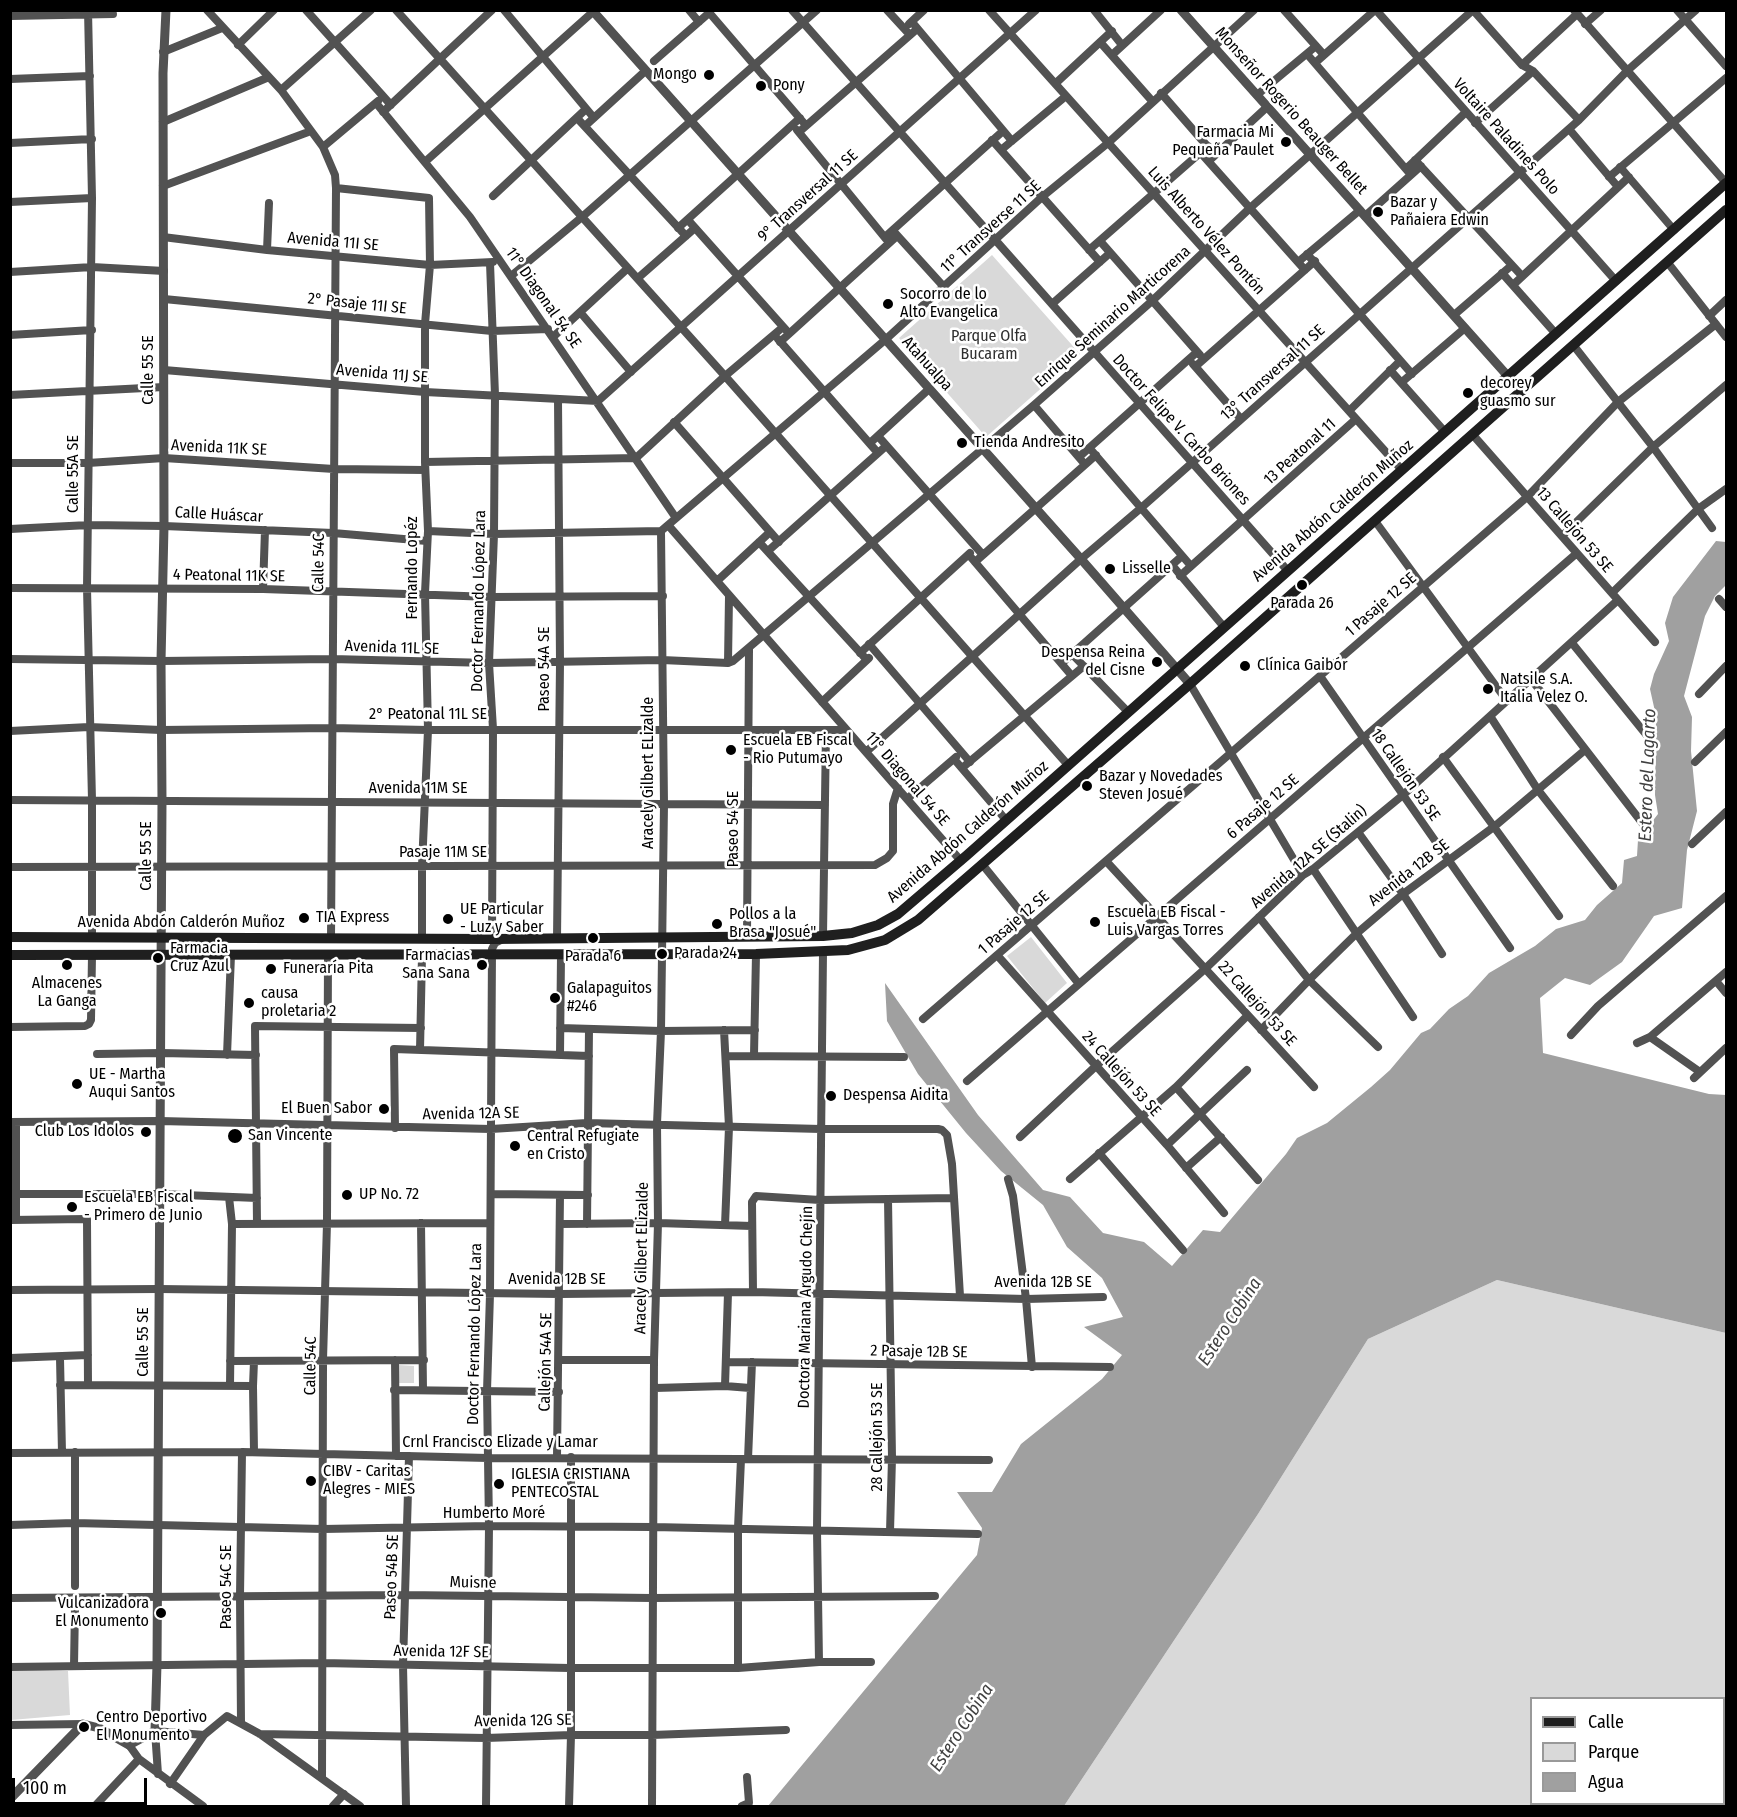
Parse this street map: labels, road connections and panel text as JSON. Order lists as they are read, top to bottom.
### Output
{
  "streets": {
    "main road": ["Avenida Abdón Calderón Muñoz"],
    "street": [
      "Monseñor Rogerio Beauger Bellet",
      "Voltaire Paladines Polo",
      "9° Transversal 11 SE",
      "11° Transverse 11 SE",
      "Luis Alberto Vélez Pontón",
      "Avenida 11I SE",
      "11° Diagonal 54 SE",
      "2° Pasaje 11I SE",
      "Enrique Seminario Marticorena",
      "Atahualpa",
      "Calle 55 SE",
      "13° Transversal 11 SE",
      "Avenida 11J SE",
      "Doctor Felipe V. Carbo Briones",
      "Avenida 11K SE",
      "13 Peatonal 11",
      "Calle 55A SE",
      "Calle Huáscar",
      "13 Callejón 53 SE",
      "Calle 54C",
      "Fernando Lopéz",
      "4 Peatonal 11K SE",
      "Doctor Fernando López Lara",
      "1 Pasaje 12 SE",
      "Avenida 11L SE",
      "Paseo 54A SE",
      "2° Peatonal 11L SE",
      "Aracely Gilbert ELizalde",
      "18 Callejón 53 SE",
      "Avenida 11M SE",
      "6 Pasaje 12 SE",
      "Paseo 54 SE",
      "Pasaje 11M SE",
      "Avenida 12A SE (Stalin)",
      "Avenida 12B SE",
      "22 Callejón 53 SE",
      "24 Callejón 53 SE",
      "Avenida 12A SE",
      "Doctora Mariana Argudo Chejín",
      "2 Pasaje 12B SE",
      "Callejón 54A SE",
      "28 Callejón 53 SE",
      "Crnl Francisco Elizade y Lamar",
      "Humberto Moré",
      "Paseo 54B SE",
      "Muisne",
      "Paseo 54C SE",
      "Avenida 12F SE",
      "Avenida 12G SE"
    ]
  },
  "crossings": [
    ["Monseñor Rogerio Beauger Bellet", "11° Transverse 11 SE"],
    ["Monseñor Rogerio Beauger Bellet", "Enrique Seminario Marticorena"],
    ["Monseñor Rogerio Beauger Bellet", "13° Transversal 11 SE"],
    ["Monseñor Rogerio Beauger Bellet", "Avenida Abdón Calderón Muñoz"],
    ["Voltaire Paladines Polo", "Enrique Seminario Marticorena"],
    ["Voltaire Paladines Polo", "13° Transversal 11 SE"],
    ["Voltaire Paladines Polo", "Avenida Abdón Calderón Muñoz"],
    ["9° Transversal 11 SE", "Luis Alberto Vélez Pontón"],
    ["9° Transversal 11 SE", "11° Diagonal 54 SE"],
    ["9° Transversal 11 SE", "Atahualpa"],
    ["9° Transversal 11 SE", "Avenida 11J SE"],
    ["9° Transversal 11 SE", "Doctor Felipe V. Carbo Briones"],
    ["11° Transverse 11 SE", "Luis Alberto Vélez Pontón"],
    ["11° Transverse 11 SE", "11° Diagonal 54 SE"],
    ["11° Transverse 11 SE", "Atahualpa"],
    ["11° Transverse 11 SE", "Doctor Felipe V. Carbo Briones"],
    ["11° Transverse 11 SE", "Aracely Gilbert ELizalde"],
    ["Luis Alberto Vélez Pontón", "Enrique Seminario Marticorena"],
    ["Luis Alberto Vélez Pontón", "13° Transversal 11 SE"],
    ["Luis Alberto Vélez Pontón", "13 Peatonal 11"],
    ["Luis Alberto Vélez Pontón", "Avenida Abdón Calderón Muñoz"],
    ["Avenida 11I SE", "11° Diagonal 54 SE"],
    ["Avenida 11I SE", "Calle 55 SE"],
    ["Avenida 11I SE", "Calle 54C"],
    ["Avenida 11I SE", "Fernando Lopéz"],
    ["Avenida 11I SE", "Doctor Fernando López Lara"],
    ["11° Diagonal 54 SE", "2° Pasaje 11I SE"],
    ["11° Diagonal 54 SE", "Enrique Seminario Marticorena"],
    ["11° Diagonal 54 SE", "13° Transversal 11 SE"],
    ["11° Diagonal 54 SE", "Avenida 11J SE"],
    ["11° Diagonal 54 SE", "Avenida 11K SE"],
    ["11° Diagonal 54 SE", "Avenida Abdón Calderón Muñoz"],
    ["11° Diagonal 54 SE", "2° Peatonal 11L SE"],
    ["11° Diagonal 54 SE", "Aracely Gilbert ELizalde"],
    ["11° Diagonal 54 SE", "Pasaje 11M SE"],
    ["2° Pasaje 11I SE", "Calle 55 SE"],
    ["2° Pasaje 11I SE", "Calle 54C"],
    ["2° Pasaje 11I SE", "Fernando Lopéz"],
    ["2° Pasaje 11I SE", "Doctor Fernando López Lara"],
    ["Enrique Seminario Marticorena", "Atahualpa"],
    ["Enrique Seminario Marticorena", "Doctor Felipe V. Carbo Briones"],
    ["Atahualpa", "13° Transversal 11 SE"],
    ["Atahualpa", "Avenida Abdón Calderón Muñoz"],
    ["Calle 55 SE", "Avenida 11J SE"],
    ["Calle 55 SE", "Avenida 11K SE"],
    ["Calle 55 SE", "Avenida Abdón Calderón Muñoz"],
    ["Calle 55 SE", "Calle Huáscar"],
    ["Calle 55 SE", "4 Peatonal 11K SE"],
    ["Calle 55 SE", "Avenida 11L SE"],
    ["Calle 55 SE", "2° Peatonal 11L SE"],
    ["Calle 55 SE", "Avenida 11M SE"],
    ["Calle 55 SE", "Pasaje 11M SE"],
    ["Calle 55 SE", "Avenida 12B SE"],
    ["Calle 55 SE", "Avenida 12A SE"],
    ["Calle 55 SE", "Crnl Francisco Elizade y Lamar"],
    ["Calle 55 SE", "Humberto Moré"],
    ["Calle 55 SE", "Muisne"],
    ["Calle 55 SE", "Avenida 12F SE"],
    ["13° Transversal 11 SE", "Doctor Felipe V. Carbo Briones"],
    ["Avenida 11J SE", "Calle 54C"],
    ["Avenida 11J SE", "Fernando Lopéz"],
    ["Avenida 11J SE", "Doctor Fernando López Lara"],
    ["Avenida 11J SE", "Paseo 54A SE"],
    ["Doctor Felipe V. Carbo Briones", "13 Peatonal 11"],
    ["Doctor Felipe V. Carbo Briones", "Avenida Abdón Calderón Muñoz"],
    ["Avenida 11K SE", "Calle 55A SE"],
    ["Avenida 11K SE", "Calle 54C"],
    ["Avenida 11K SE", "Fernando Lopéz"],
    ["Avenida 11K SE", "Doctor Fernando López Lara"],
    ["Avenida 11K SE", "Paseo 54A SE"],
    ["Calle 55A SE", "Avenida Abdón Calderón Muñoz"],
    ["Calle 55A SE", "Calle Huáscar"],
    ["Calle 55A SE", "4 Peatonal 11K SE"],
    ["Calle 55A SE", "Avenida 11L SE"],
    ["Calle 55A SE", "2° Peatonal 11L SE"],
    ["Calle 55A SE", "Avenida 11M SE"],
    ["Calle 55A SE", "Pasaje 11M SE"],
    ["Avenida Abdón Calderón Muñoz", "13 Callejón 53 SE"],
    ["Avenida Abdón Calderón Muñoz", "Calle 54C"],
    ["Avenida Abdón Calderón Muñoz", "Fernando Lopéz"],
    ["Avenida Abdón Calderón Muñoz", "Doctor Fernando López Lara"],
    ["Avenida Abdón Calderón Muñoz", "Paseo 54A SE"],
    ["Avenida Abdón Calderón Muñoz", "Aracely Gilbert ELizalde"],
    ["Avenida Abdón Calderón Muñoz", "Paseo 54 SE"],
    ["Avenida Abdón Calderón Muñoz", "Doctora Mariana Argudo Chejín"],
    ["Calle Huáscar", "Calle 54C"],
    ["Calle Huáscar", "Fernando Lopéz"],
    ["13 Callejón 53 SE", "1 Pasaje 12 SE"],
    ["13 Callejón 53 SE", "6 Pasaje 12 SE"],
    ["13 Callejón 53 SE", "Avenida 12A SE (Stalin)"],
    ["Calle 54C", "Fernando Lopéz"],
    ["Calle 54C", "4 Peatonal 11K SE"],
    ["Calle 54C", "Avenida 11L SE"],
    ["Calle 54C", "2° Peatonal 11L SE"],
    ["Calle 54C", "Avenida 11M SE"],
    ["Calle 54C", "Pasaje 11M SE"],
    ["Calle 54C", "Avenida 12B SE"],
    ["Calle 54C", "Avenida 12A SE"],
    ["Calle 54C", "Crnl Francisco Elizade y Lamar"],
    ["Calle 54C", "Humberto Moré"],
    ["Calle 54C", "Muisne"],
    ["Calle 54C", "Avenida 12F SE"],
    ["Calle 54C", "Avenida 12G SE"],
    ["Fernando Lopéz", "4 Peatonal 11K SE"],
    ["Fernando Lopéz", "Avenida 11L SE"],
    ["Fernando Lopéz", "2° Peatonal 11L SE"],
    ["Fernando Lopéz", "Avenida 11M SE"],
    ["Fernando Lopéz", "Pasaje 11M SE"],
    ["4 Peatonal 11K SE", "Doctor Fernando López Lara"],
    ["4 Peatonal 11K SE", "Paseo 54A SE"],
    ["4 Peatonal 11K SE", "Aracely Gilbert ELizalde"],
    ["Doctor Fernando López Lara", "Avenida 11L SE"],
    ["Doctor Fernando López Lara", "2° Peatonal 11L SE"],
    ["Doctor Fernando López Lara", "Avenida 11M SE"],
    ["Doctor Fernando López Lara", "Pasaje 11M SE"],
    ["Doctor Fernando López Lara", "Avenida 12B SE"],
    ["Doctor Fernando López Lara", "Avenida 12A SE"],
    ["Doctor Fernando López Lara", "Crnl Francisco Elizade y Lamar"],
    ["Doctor Fernando López Lara", "Humberto Moré"],
    ["Doctor Fernando López Lara", "Muisne"],
    ["Doctor Fernando López Lara", "Avenida 12F SE"],
    ["Doctor Fernando López Lara", "Avenida 12G SE"],
    ["1 Pasaje 12 SE", "18 Callejón 53 SE"],
    ["1 Pasaje 12 SE", "22 Callejón 53 SE"],
    ["1 Pasaje 12 SE", "24 Callejón 53 SE"],
    ["Avenida 11L SE", "Paseo 54A SE"],
    ["Avenida 11L SE", "Aracely Gilbert ELizalde"],
    ["Paseo 54A SE", "2° Peatonal 11L SE"],
    ["Paseo 54A SE", "Avenida 11M SE"],
    ["Paseo 54A SE", "Pasaje 11M SE"],
    ["2° Peatonal 11L SE", "Aracely Gilbert ELizalde"],
    ["2° Peatonal 11L SE", "Paseo 54 SE"],
    ["Aracely Gilbert ELizalde", "Avenida 11M SE"],
    ["Aracely Gilbert ELizalde", "Pasaje 11M SE"],
    ["Aracely Gilbert ELizalde", "Avenida 12B SE"],
    ["Aracely Gilbert ELizalde", "Avenida 12A SE"],
    ["Aracely Gilbert ELizalde", "Crnl Francisco Elizade y Lamar"],
    ["Aracely Gilbert ELizalde", "Humberto Moré"],
    ["Aracely Gilbert ELizalde", "Muisne"],
    ["Aracely Gilbert ELizalde", "Avenida 12F SE"],
    ["Aracely Gilbert ELizalde", "Avenida 12G SE"],
    ["18 Callejón 53 SE", "6 Pasaje 12 SE"],
    ["18 Callejón 53 SE", "Avenida 12A SE (Stalin)"],
    ["18 Callejón 53 SE", "Avenida 12B SE"],
    ["Avenida 11M SE", "Paseo 54 SE"],
    ["6 Pasaje 12 SE", "22 Callejón 53 SE"],
    ["6 Pasaje 12 SE", "24 Callejón 53 SE"],
    ["Paseo 54 SE", "Pasaje 11M SE"],
    ["Avenida 12A SE (Stalin)", "22 Callejón 53 SE"],
    ["Avenida 12A SE (Stalin)", "24 Callejón 53 SE"],
    ["Avenida 12B SE", "22 Callejón 53 SE"],
    ["Avenida 12B SE", "Doctora Mariana Argudo Chejín"],
    ["Avenida 12B SE", "Callejón 54A SE"],
    ["Avenida 12B SE", "28 Callejón 53 SE"],
    ["Avenida 12A SE", "Doctora Mariana Argudo Chejín"],
    ["Doctora Mariana Argudo Chejín", "2 Pasaje 12B SE"],
    ["Doctora Mariana Argudo Chejín", "Crnl Francisco Elizade y Lamar"],
    ["Doctora Mariana Argudo Chejín", "Humberto Moré"],
    ["Doctora Mariana Argudo Chejín", "Muisne"],
    ["Doctora Mariana Argudo Chejín", "Avenida 12F SE"],
    ["2 Pasaje 12B SE", "28 Callejón 53 SE"],
    ["Callejón 54A SE", "Crnl Francisco Elizade y Lamar"],
    ["28 Callejón 53 SE", "Crnl Francisco Elizade y Lamar"],
    ["28 Callejón 53 SE", "Humberto Moré"],
    ["Crnl Francisco Elizade y Lamar", "Paseo 54B SE"],
    ["Crnl Francisco Elizade y Lamar", "Paseo 54C SE"],
    ["Humberto Moré", "Paseo 54B SE"],
    ["Humberto Moré", "Paseo 54C SE"],
    ["Paseo 54B SE", "Muisne"],
    ["Paseo 54B SE", "Avenida 12F SE"],
    ["Paseo 54B SE", "Avenida 12G SE"],
    ["Muisne", "Paseo 54C SE"],
    ["Paseo 54C SE", "Avenida 12F SE"]
  ],
  "water": ["Estero del Lagarto", "Estero Cobina"],
  "parks": ["Parque Olfa Bucaram"],
  "places": [
    "Mongo",
    "Pony",
    "Farmacia Mi Pequeña Paulet",
    "Bazar y Pañaiera Edwin",
    "Socorro de lo Alto Evangelica",
    "decorey guasmo sur",
    "Tienda Andresito",
    "Lisselle",
    "Parada 26",
    "Despensa Reina del Cisne",
    "Clínica Gaibór",
    "Natsile S.A. Italia Velez O.",
    "Escuela EB Fiscal - Rio Putumayo",
    "Bazar y Novedades Steven Josué",
    "TIA Express",
    "UE Particular - Luz y Saber",
    "Escuela EB Fiscal - Luis Vargas Torres",
    "Pollos a la Brasa \"Josué\"",
    "Parada 6",
    "Parada 24",
    "Farmacia Cruz Azul",
    "Almacenes La Ganga",
    "Farmacias Sana Sana",
    "Funeraría Pita",
    "Galapaguitos #246",
    "causa proletaria 2",
    "UE - Martha Auqui Santos",
    "Despensa Aidita",
    "El Buen Sabor",
    "Club Los Idolos",
    "San Vincente",
    "Central Refugiate en Cristo",
    "UP No. 72",
    "Escuela EB Fiscal - Primero de Junio",
    "CIBV - Caritas Alegres - MIES",
    "IGLESIA CRISTIANA PENTECOSTAL",
    "Vulcanizadora El Monumento",
    "Centro Deportivo El Monumento"
  ],
  "legend": ["Calle", "Parque", "Agua"],
  "scale_bar": "100 m"
}
